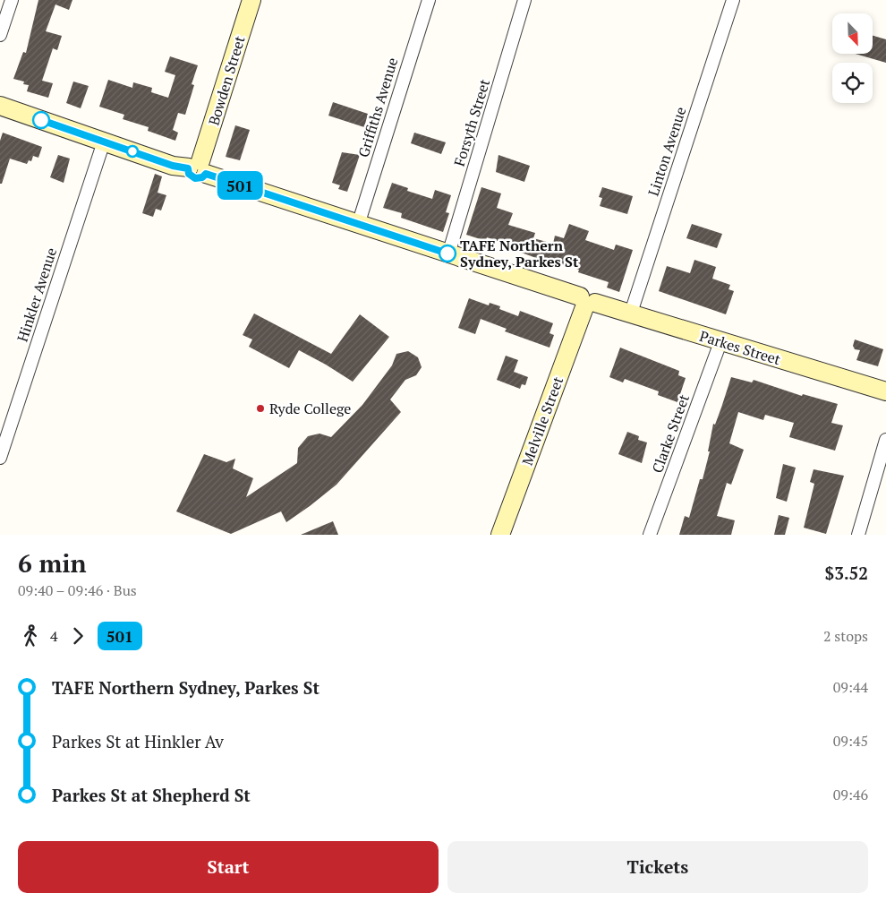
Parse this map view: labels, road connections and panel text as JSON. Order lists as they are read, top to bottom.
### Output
{
  "streets": {
    "street": [
      "Bowden Street",
      "Griffiths Avenue",
      "Forsyth Street",
      "Linton Avenue",
      "Hinkler Avenue",
      "Parkes Street",
      "Melville Street",
      "Clarke Street"
    ]
  },
  "crossings": [
    ["Bowden Street", "Parkes Street"],
    ["Griffiths Avenue", "Parkes Street"],
    ["Forsyth Street", "Parkes Street"],
    ["Linton Avenue", "Parkes Street"],
    ["Hinkler Avenue", "Parkes Street"],
    ["Parkes Street", "Melville Street"],
    ["Parkes Street", "Clarke Street"]
  ],
  "places": ["TAFE Northern Sydney, Parkes St", "Ryde College"],
  "lines": ["bus line 501"],
  "north": "bottom right",
  "page": {
    "on_map": "501",
    "heading": ["6 min", "09:40 – 09:46 · Bus", "$3.52"],
    "legs": ["4", "501", "2 stops"],
    "list": [
      {
        "name": "TAFE Northern Sydney, Parkes St",
        "value": "09:44"
      },
      {
        "name": "Parkes St at Hinkler Av",
        "value": "09:45"
      },
      {
        "name": "Parkes St at Shepherd St",
        "value": "09:46"
      }
    ],
    "buttons": ["Start", "Tickets"]
  }
}
